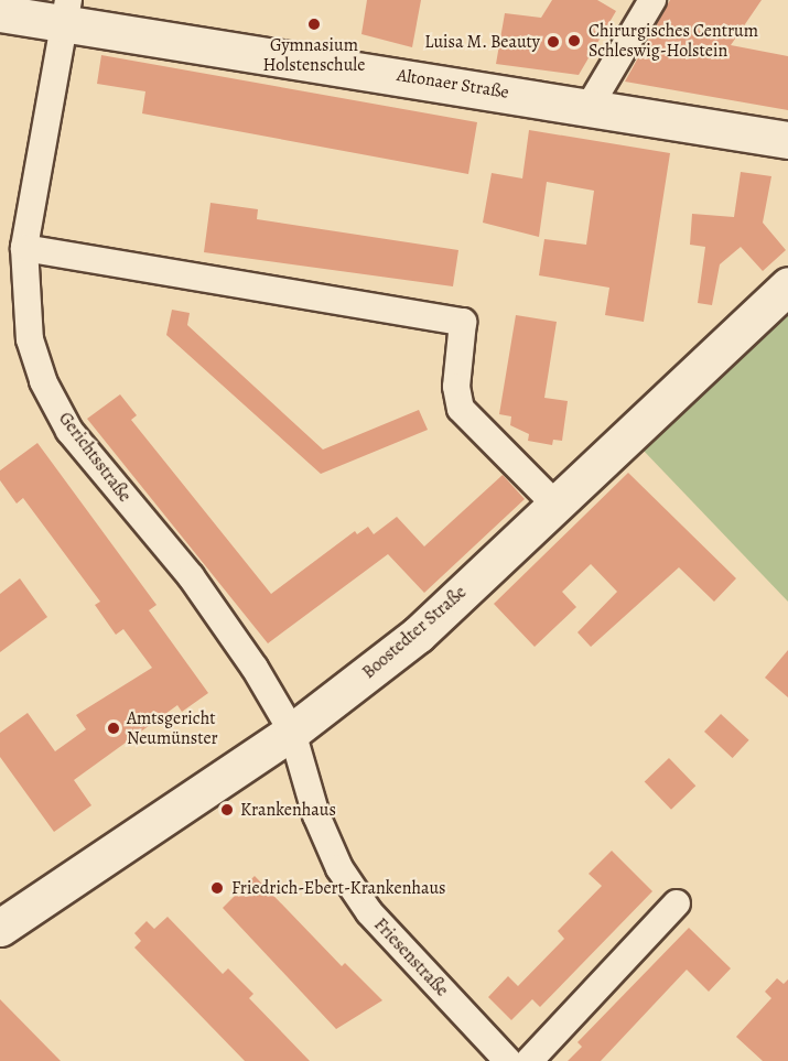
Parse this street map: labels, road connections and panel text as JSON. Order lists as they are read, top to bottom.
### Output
{
  "streets": {
    "street": [
      "Altonaer Straße",
      "Gerichtsstraße",
      "Boostedter Straße",
      "Friesenstraße"
    ]
  },
  "crossings": [
    ["Altonaer Straße", "Gerichtsstraße"],
    ["Gerichtsstraße", "Boostedter Straße"],
    ["Gerichtsstraße", "Friesenstraße"],
    ["Boostedter Straße", "Friesenstraße"]
  ],
  "places": [
    "Gymnasium Holstenschule",
    "Chirurgisches Centrum Schleswig-Holstein",
    "Luisa M. Beauty",
    "Amtsgericht Neumünster",
    "Krankenhaus",
    "Friedrich-Ebert-Krankenhaus"
  ]
}
